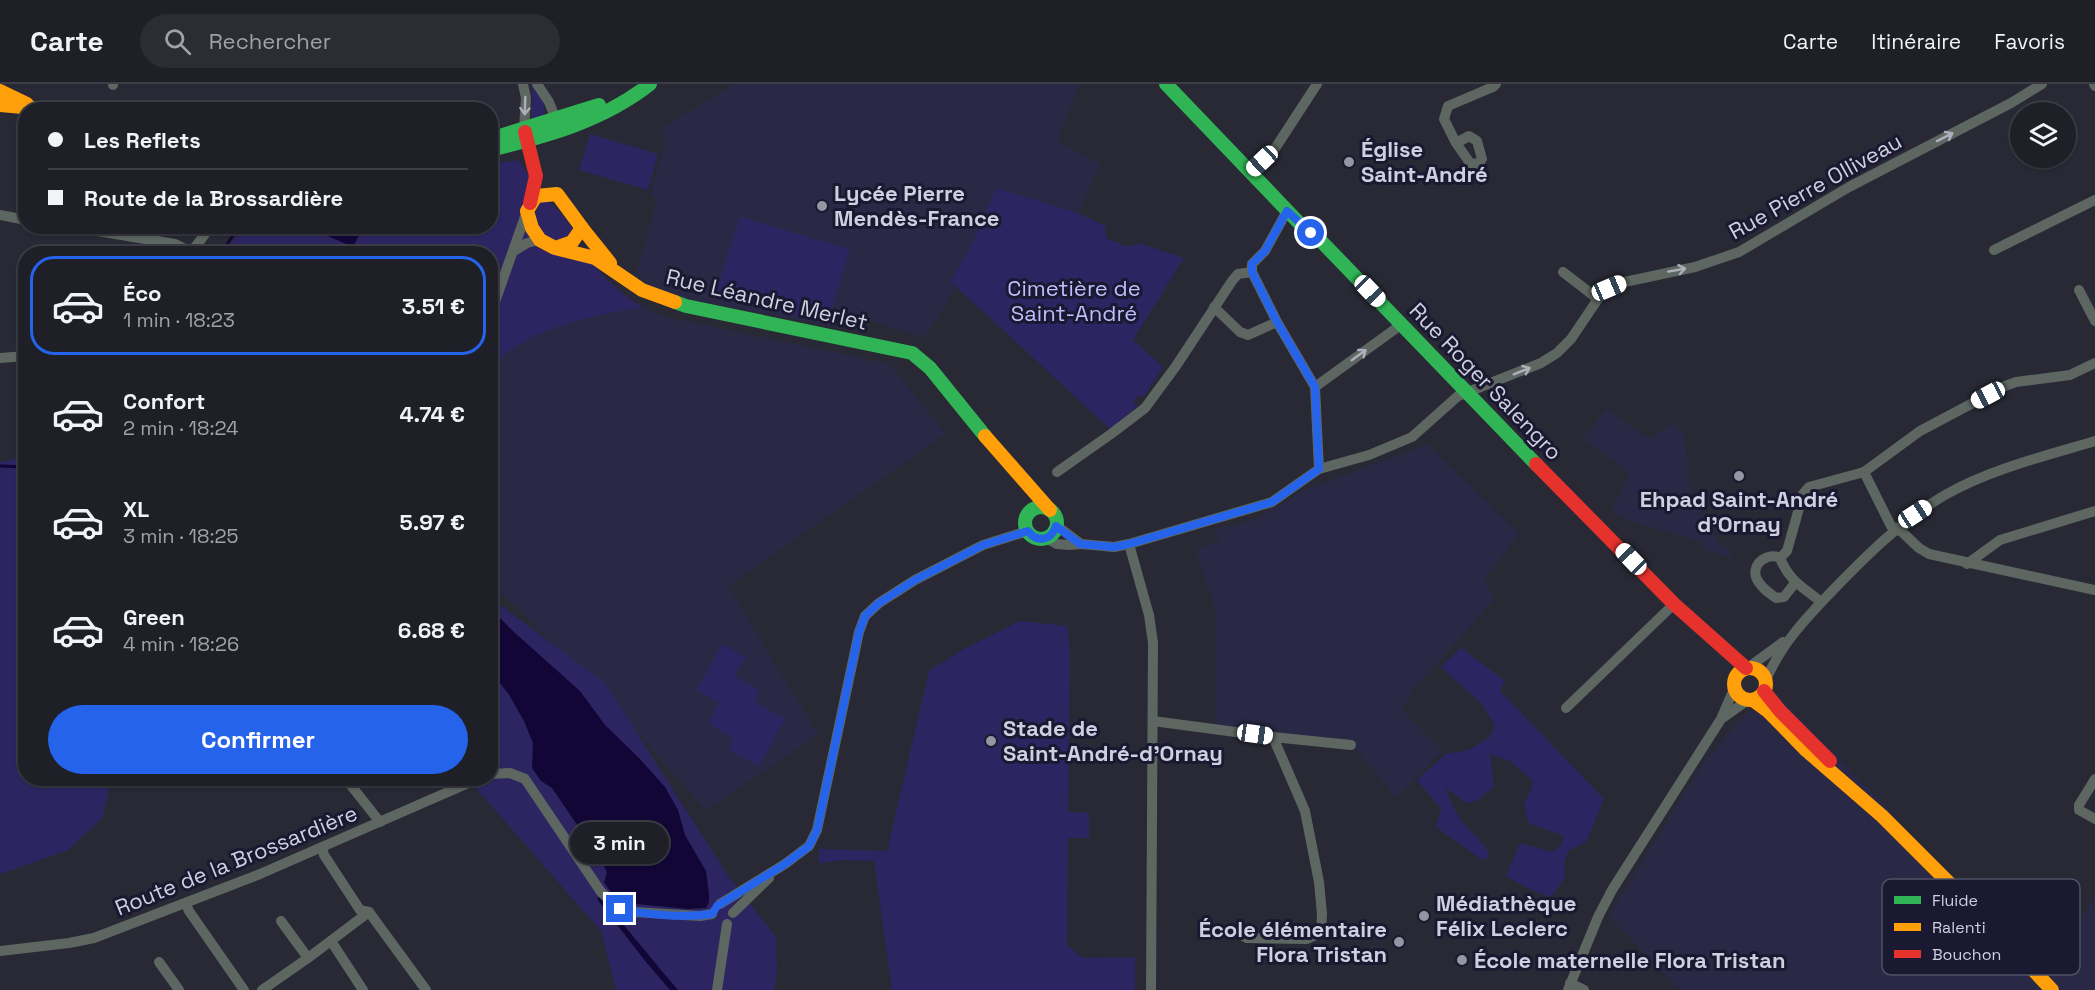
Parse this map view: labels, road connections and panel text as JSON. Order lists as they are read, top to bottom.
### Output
{
  "streets": {
    "main road": ["Rue Léandre Merlet", "Rue Roger Salengro"],
    "street": ["Rue Pierre Olliveau", "Route de la Brossardière"]
  },
  "crossings": [
    ["Rue Pierre Olliveau", "Rue Roger Salengro"]
  ],
  "one_way": ["Rue Pierre Olliveau"],
  "parks": ["Cimetière de Saint-André"],
  "places": [
    "Église Saint-André",
    "Lycée Pierre Mendès-France",
    "Ehpad Saint-André d'Ornay",
    "Stade de Saint-André-d'Ornay",
    "Médiathèque Félix Leclerc",
    "École élémentaire Flora Tristan",
    "École maternelle Flora Tristan"
  ],
  "legend": ["Fluide", "Ralenti", "Bouchon"],
  "page": {
    "header": "Carte",
    "search": "Rechercher",
    "nav": ["Carte", "Itinéraire", "Favoris"],
    "banner": ["Les Reflets", "Route de la Brossardière"],
    "list": [
      {
        "name": "Éco",
        "note": "1 min · 18:23",
        "value": "3.51 €"
      },
      {
        "name": "Confort",
        "note": "2 min · 18:24",
        "value": "4.74 €"
      },
      {
        "name": "XL",
        "note": "3 min · 18:25",
        "value": "5.97 €"
      },
      {
        "name": "Green",
        "note": "4 min · 18:26",
        "value": "6.68 €"
      }
    ],
    "buttons": "Confirmer",
    "bubble": "3 min"
  }
}
